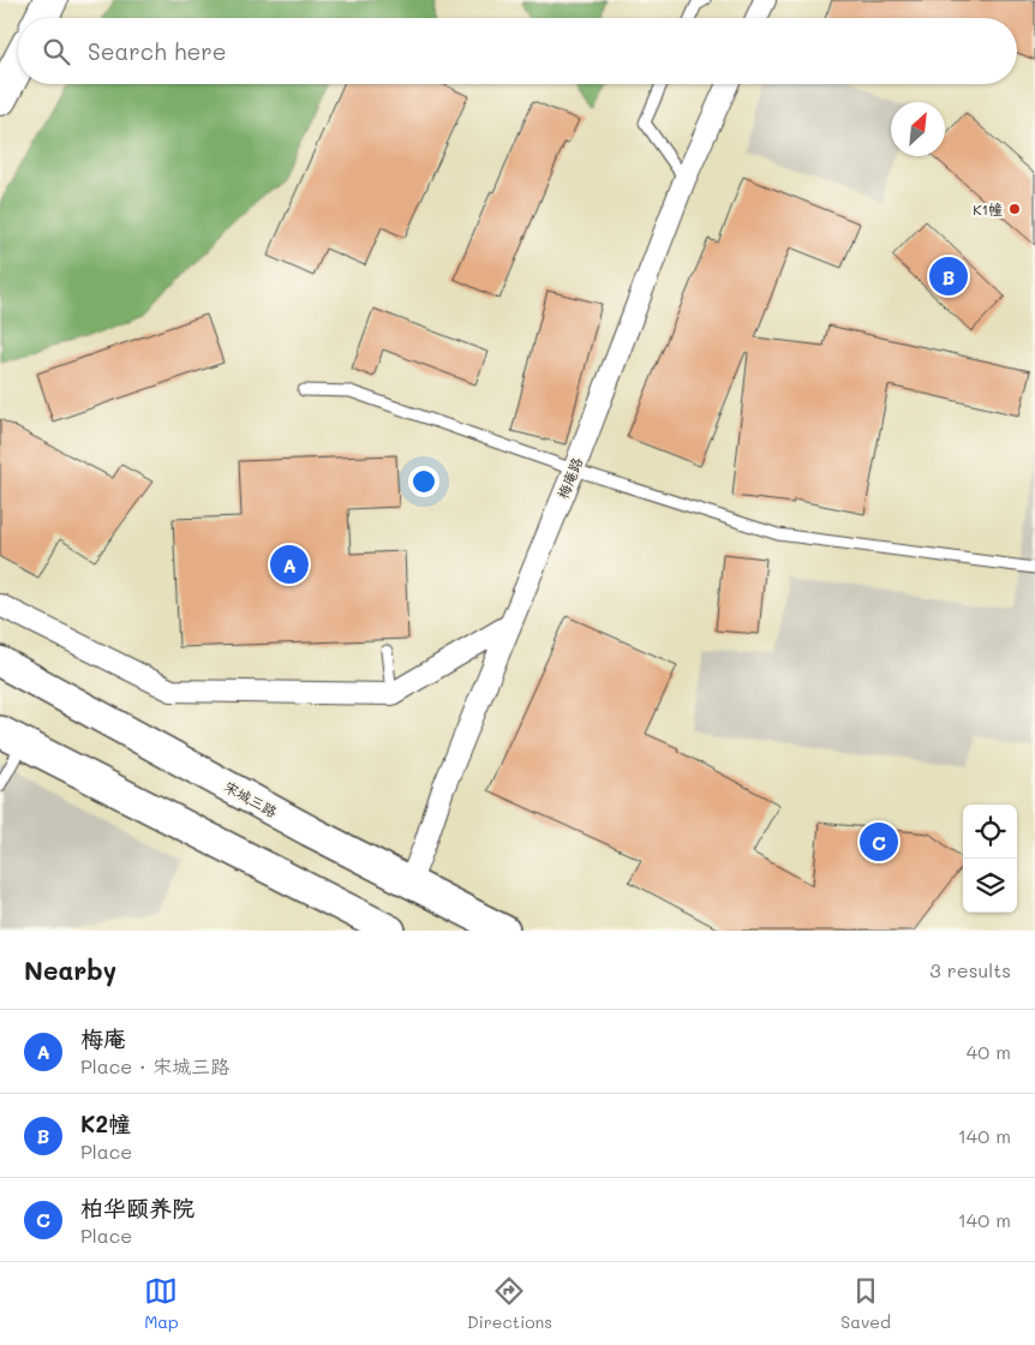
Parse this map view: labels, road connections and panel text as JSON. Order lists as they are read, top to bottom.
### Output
{
  "streets": {
    "main road": ["宋城三路"],
    "street": ["梅庵路"]
  },
  "crossings": [
    ["梅庵路", "宋城三路"]
  ],
  "places": ["K1幢"],
  "north": "top right",
  "page": {
    "search": "Search here",
    "pins": ["B", "A", "C"],
    "heading": ["Nearby", "3 results"],
    "list": [
      {
        "mark": "A",
        "name": "梅庵",
        "note": "Place · 宋城三路",
        "value": "40 m"
      },
      {
        "mark": "B",
        "name": "K2幢",
        "note": "Place",
        "value": "140 m"
      },
      {
        "mark": "C",
        "name": "柏华颐养院",
        "note": "Place",
        "value": "140 m"
      }
    ],
    "nav": ["Map", "Directions", "Saved"]
  }
}
